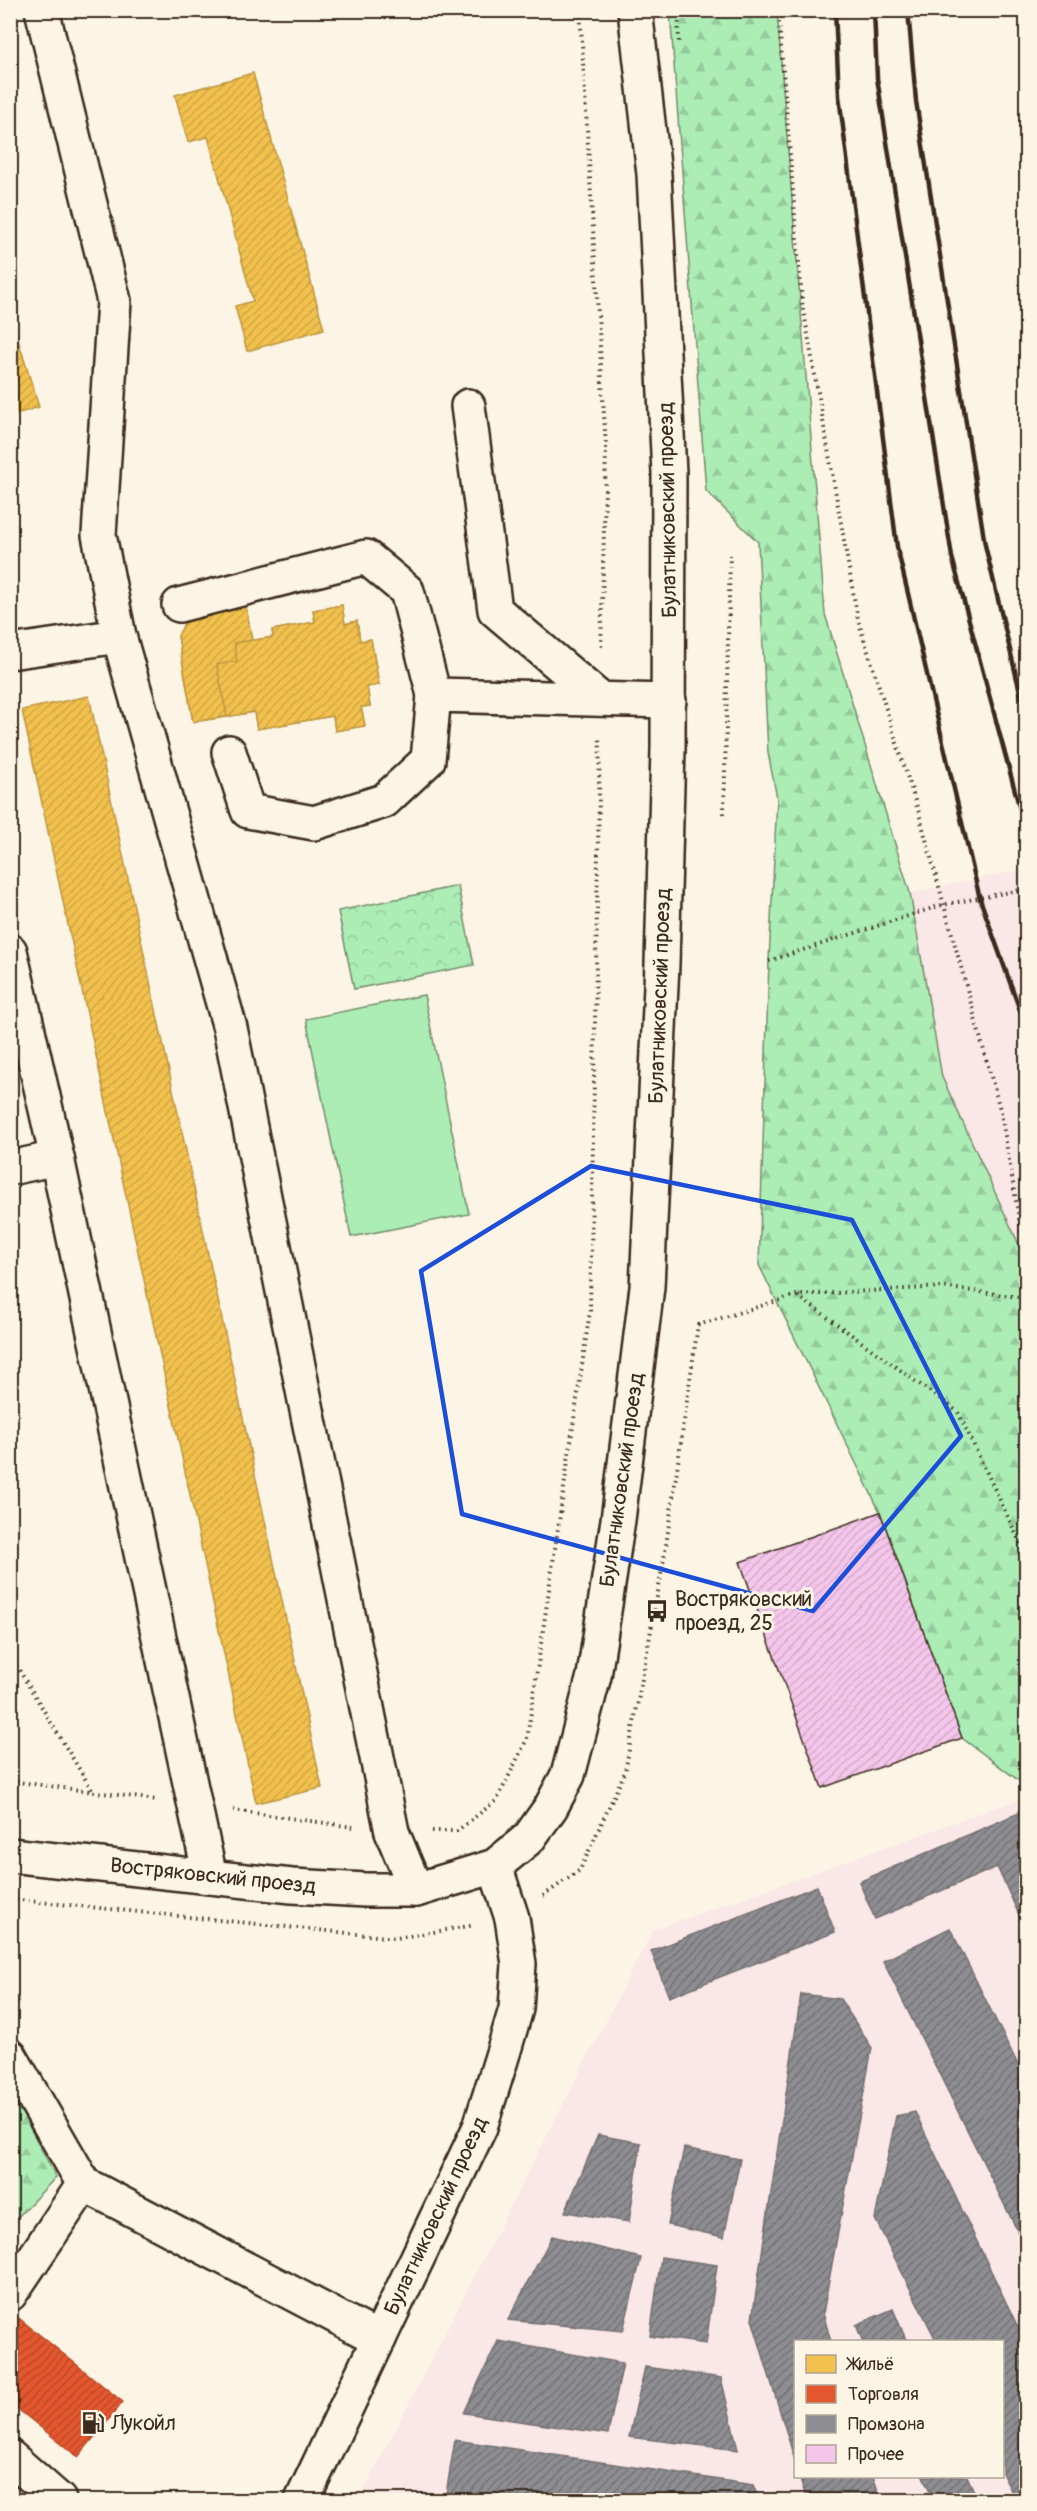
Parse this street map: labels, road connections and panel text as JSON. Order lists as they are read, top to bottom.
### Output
{
  "streets": {
    "street": ["Булатниковский проезд", "Востряковский проезд"]
  },
  "crossings": [
    ["Булатниковский проезд", "Востряковский проезд"]
  ],
  "places": {
    "bus stop": ["Востряковский проезд, 25"],
    "fuel station": ["Лукойл"]
  },
  "legend": [
    "Жильё",
    "Торговля",
    "Промзона",
    "Прочее"
  ]
}
